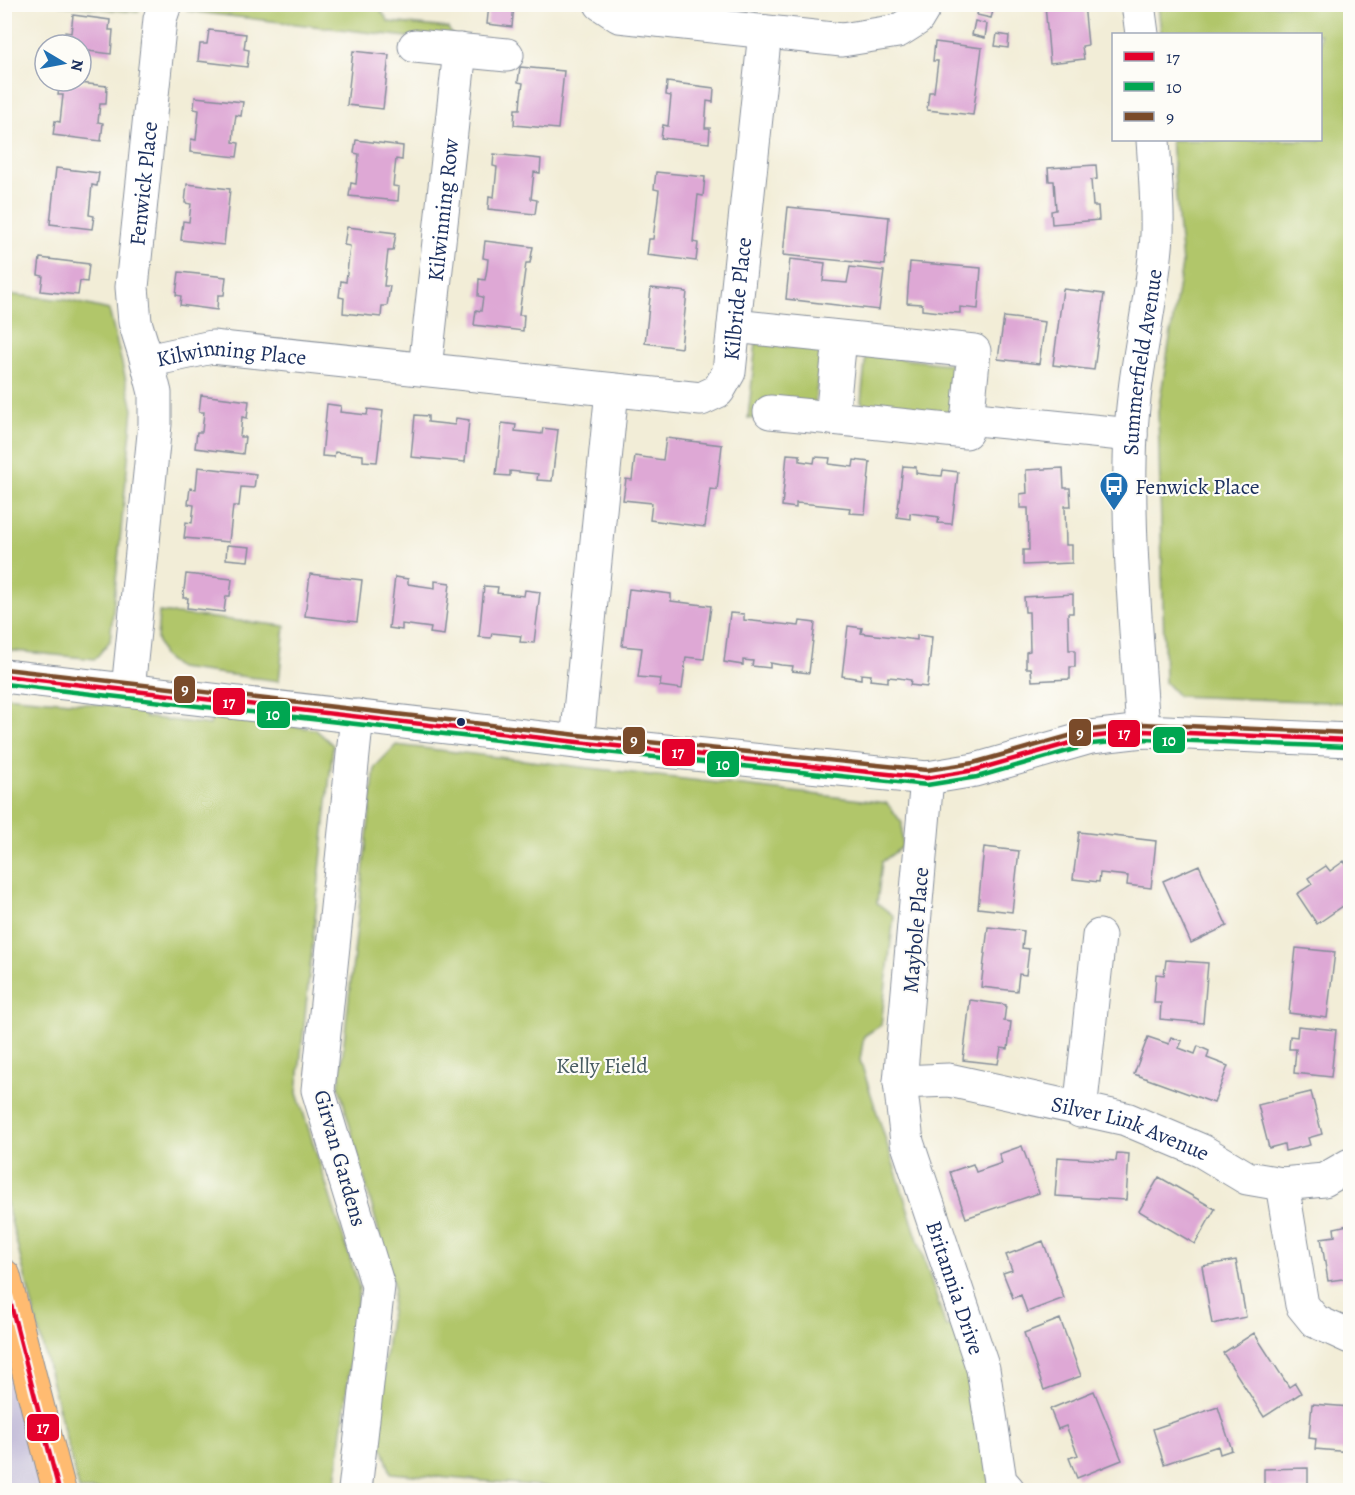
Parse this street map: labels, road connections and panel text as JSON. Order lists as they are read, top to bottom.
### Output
{
  "streets": {
    "street": [
      "Fenwick Place",
      "Kilwinning Row",
      "Kilbride Place",
      "Kilwinning Place",
      "Summerfield Avenue",
      "Maybole Place",
      "Silver Link Avenue",
      "Girvan Gardens",
      "Britannia Drive"
    ]
  },
  "crossings": [
    ["Fenwick Place", "Kilwinning Place"],
    ["Kilwinning Row", "Kilwinning Place"],
    ["Kilbride Place", "Kilwinning Place"],
    ["Maybole Place", "Silver Link Avenue"],
    ["Maybole Place", "Britannia Drive"],
    ["Silver Link Avenue", "Britannia Drive"]
  ],
  "parks": ["Kelly Field"],
  "places": {
    "bus stop": ["Fenwick Place"]
  },
  "lines": ["transit line 9", "transit line 17", "transit line 10"],
  "legend": ["17", "10", "9"],
  "north": "right"
}
